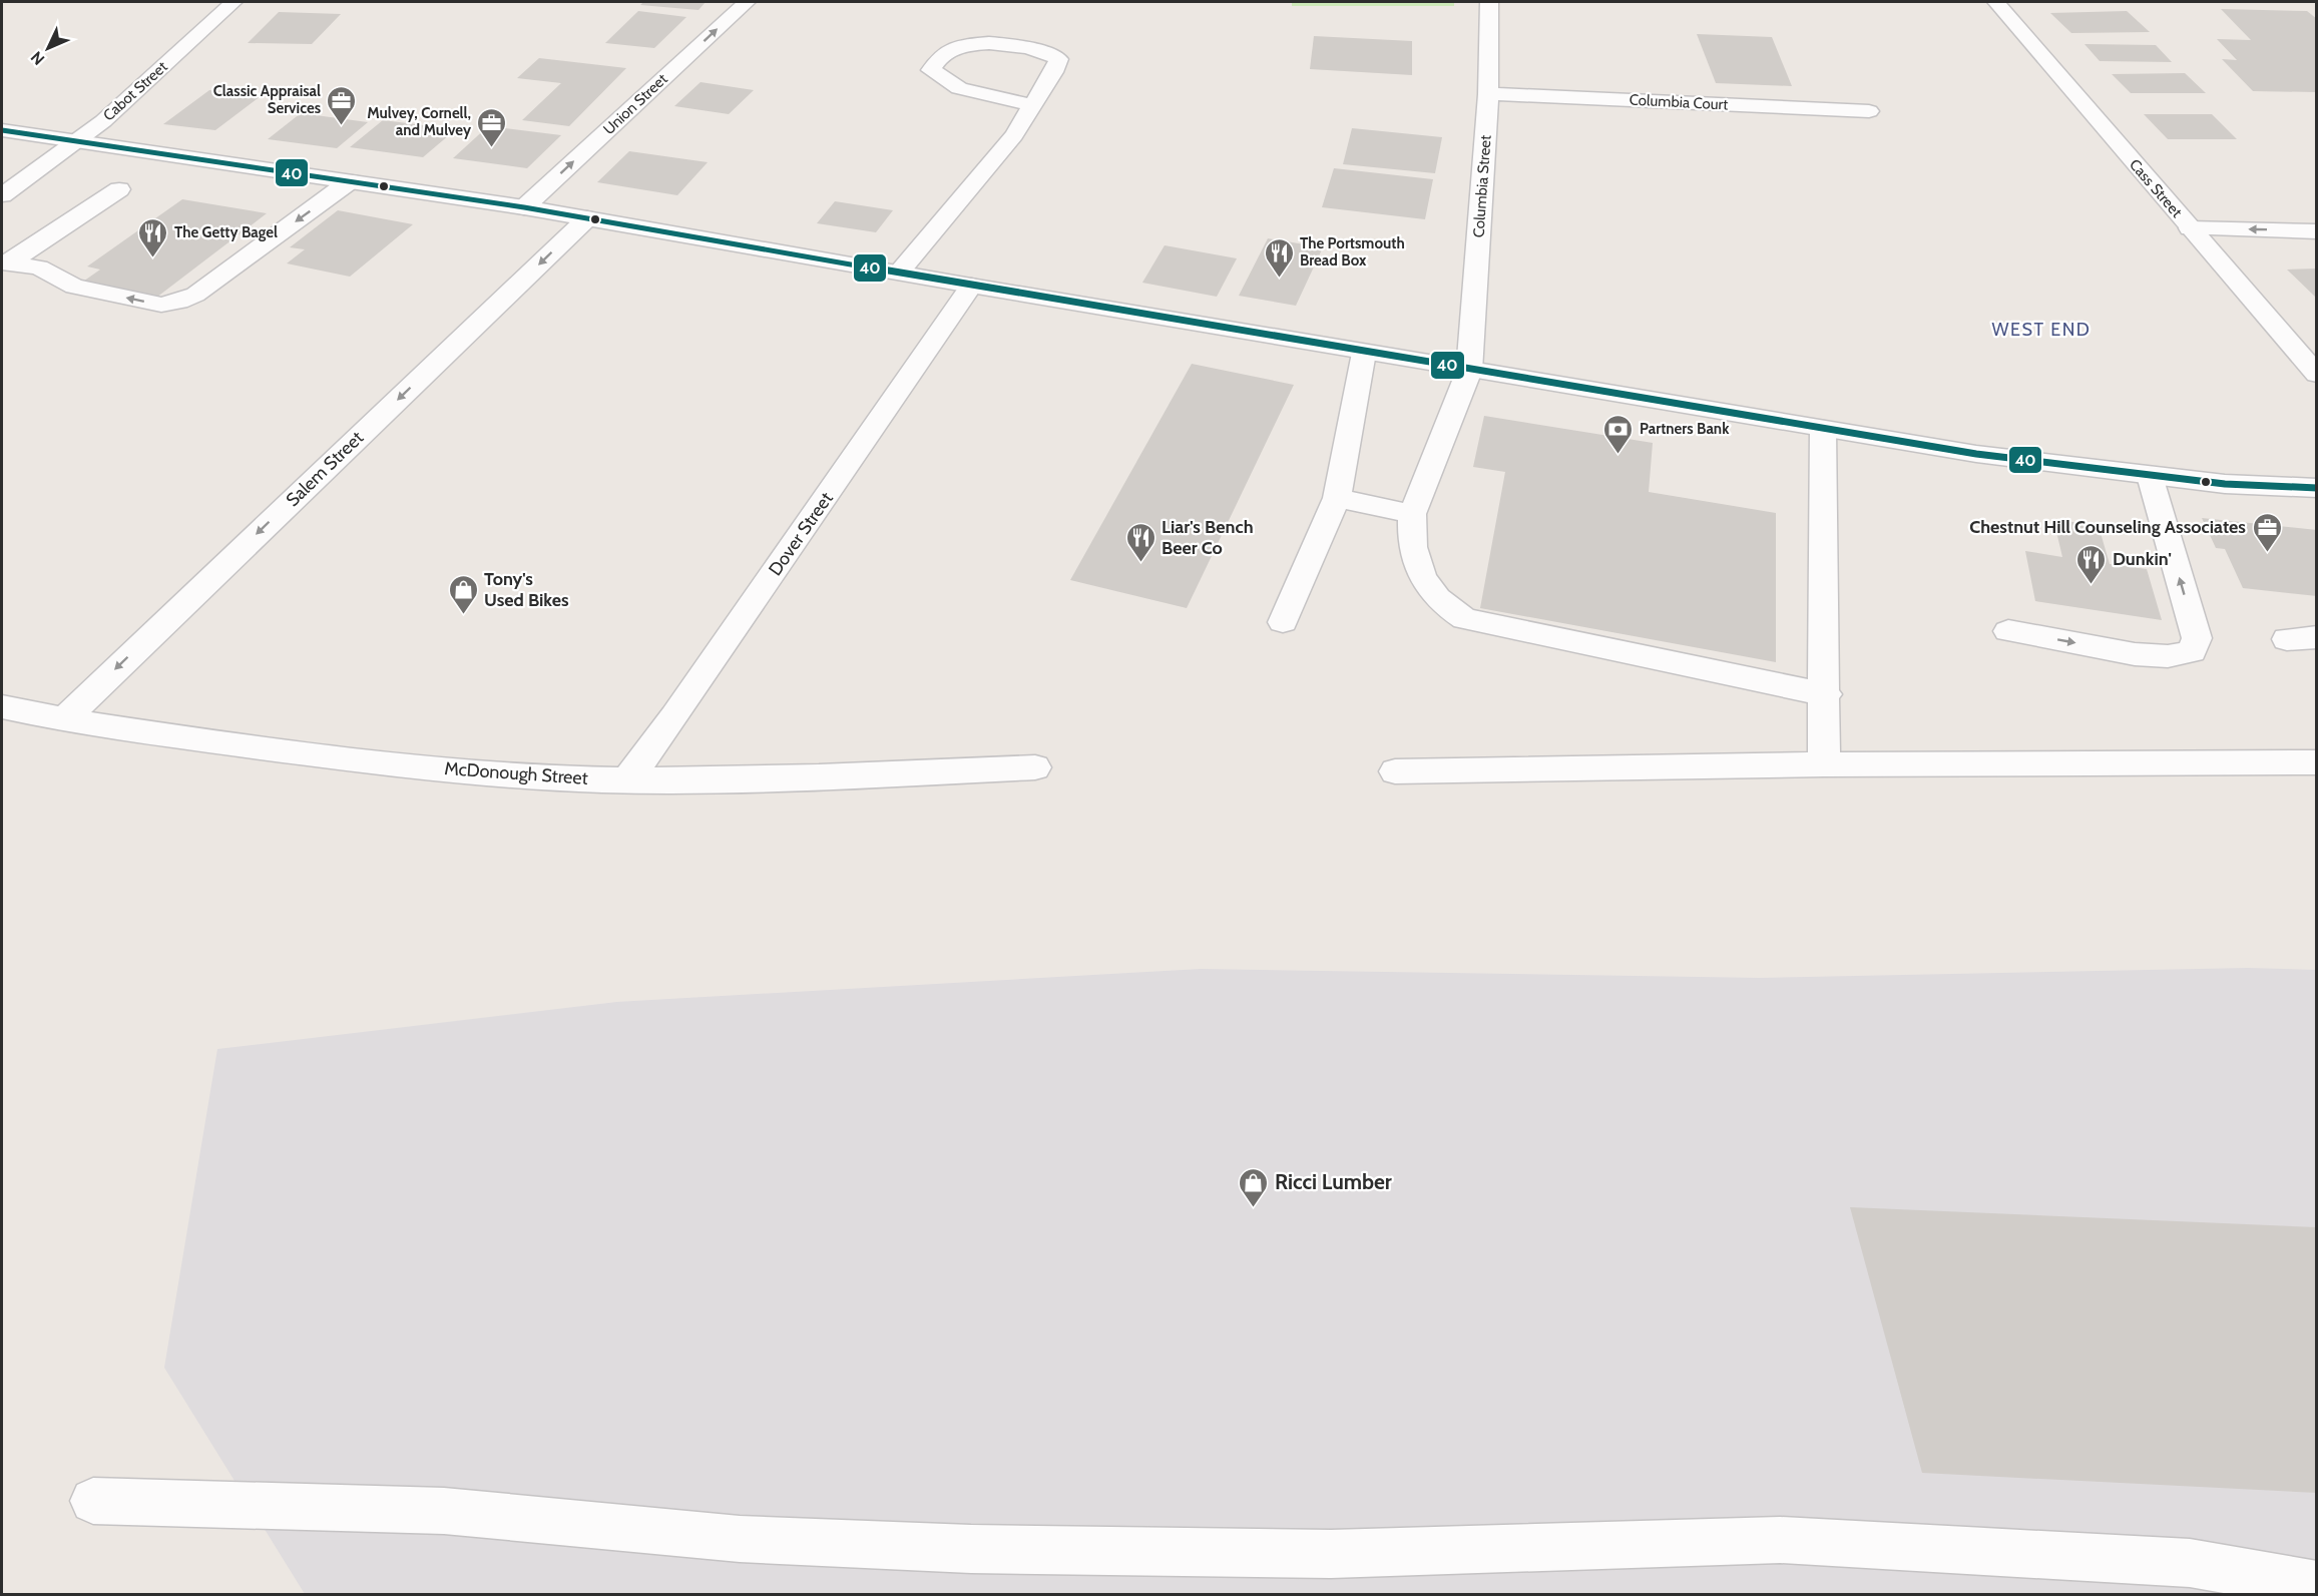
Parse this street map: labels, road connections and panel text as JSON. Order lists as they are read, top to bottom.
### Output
{
  "streets": {
    "street": [
      "Cabot Street",
      "Columbia Court",
      "Union Street",
      "Columbia Street",
      "Cass Street",
      "Salem Street",
      "Dover Street",
      "McDonough Street"
    ]
  },
  "crossings": [
    ["Columbia Court", "Columbia Street"],
    ["Salem Street", "McDonough Street"],
    ["Dover Street", "McDonough Street"]
  ],
  "one_way": ["Union Street", "Salem Street"],
  "districts": ["WEST END"],
  "places": {
    "office": ["Classic Appraisal Services", "Mulvey, Cornell, and Mulvey", "Chestnut Hill Counseling Associates"],
    "restaurant": [
      "The Getty Bagel",
      "The Portsmouth Bread Box",
      "Liar's Bench Beer Co",
      "Dunkin'"
    ],
    "bank": ["Partners Bank"],
    "shop": ["Tony's Used Bikes", "Ricci Lumber"]
  },
  "lines": ["transit line 40"],
  "north": "bottom left"
}
